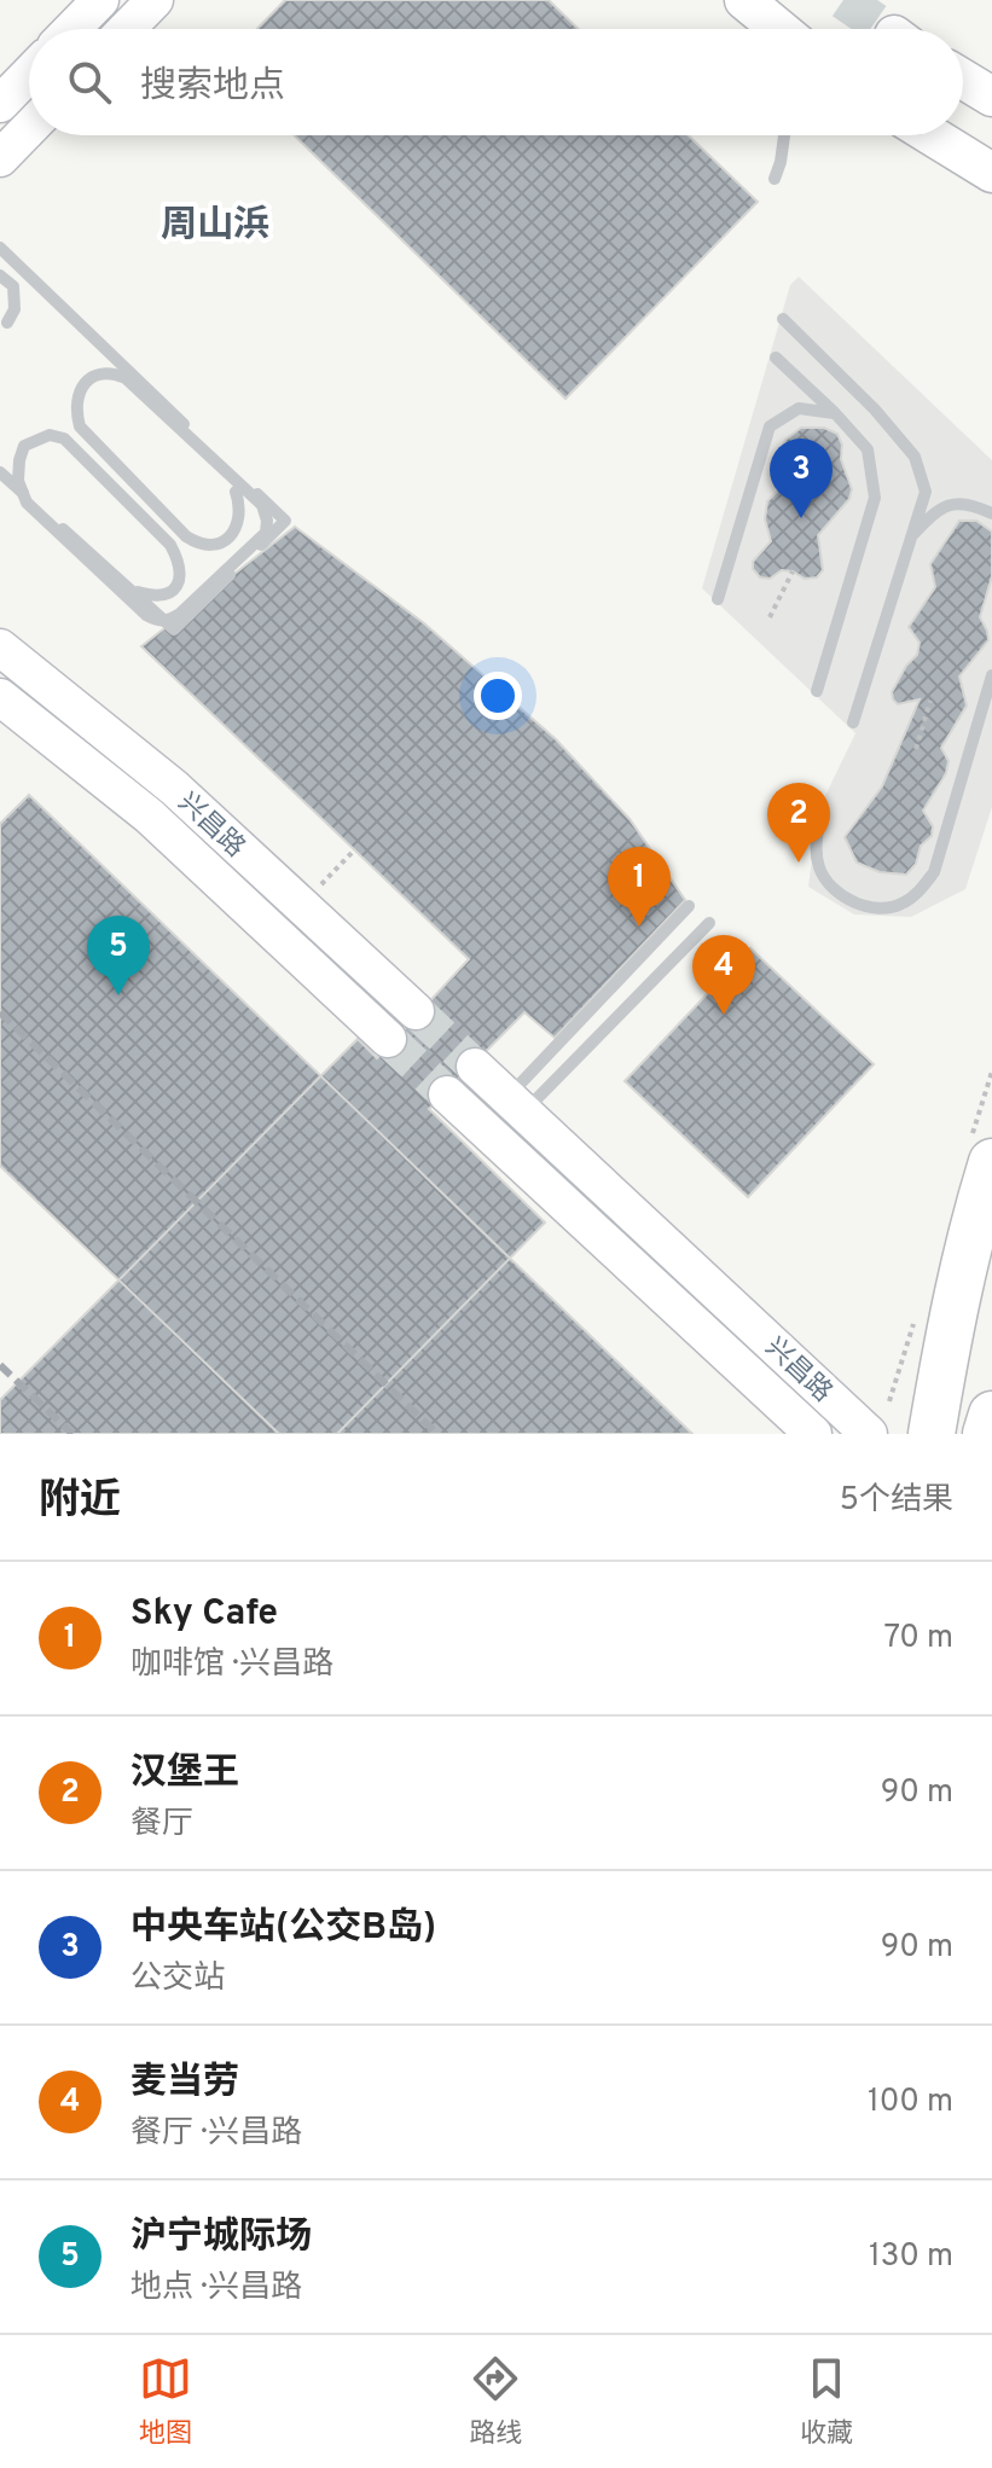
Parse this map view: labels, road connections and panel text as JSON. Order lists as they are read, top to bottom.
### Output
{
  "streets": {
    "main road": ["兴昌路"]
  },
  "districts": ["周山浜"],
  "page": {
    "search": "搜索地点",
    "pins": [
      "3",
      "2",
      "1",
      "5",
      "4"
    ],
    "heading": ["附近", "5个结果"],
    "list": [
      {
        "mark": "1",
        "name": "Sky Cafe",
        "note": "咖啡馆 · 兴昌路",
        "value": "70 m"
      },
      {
        "mark": "2",
        "name": "汉堡王",
        "note": "餐厅",
        "value": "90 m"
      },
      {
        "mark": "3",
        "name": "中央车站(公交B岛)",
        "note": "公交站",
        "value": "90 m"
      },
      {
        "mark": "4",
        "name": "麦当劳",
        "note": "餐厅 · 兴昌路",
        "value": "100 m"
      },
      {
        "mark": "5",
        "name": "沪宁城际场",
        "note": "地点 · 兴昌路",
        "value": "130 m"
      }
    ],
    "nav": ["地图", "路线", "收藏"]
  }
}
